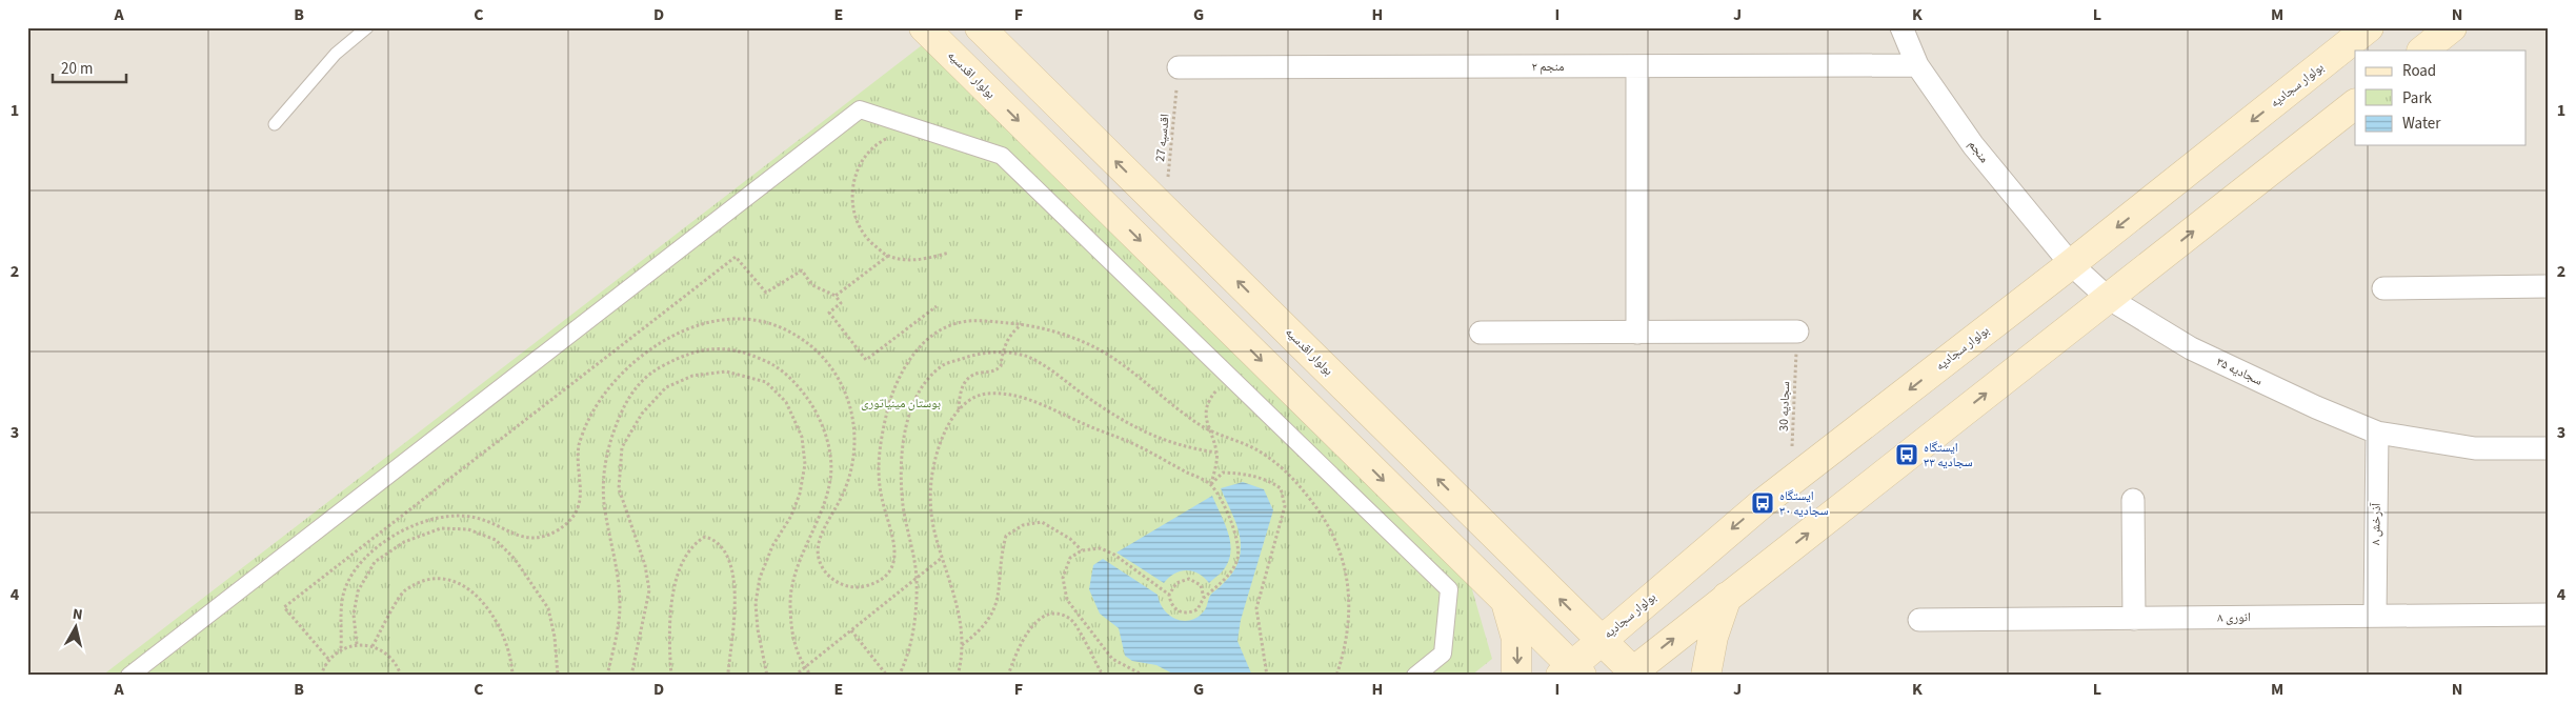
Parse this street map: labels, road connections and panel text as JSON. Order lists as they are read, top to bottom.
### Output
{
  "streets": {
    "main road": ["بولوار اقدسیه", "بولوار سجادیه"],
    "street": [
      "منجم ۲",
      "منجم",
      "سجادیه ۳۵",
      "آذرخش ۸",
      "انوری ۸"
    ],
    "path": ["اقدسیه 27", "سجادیه 30"]
  },
  "crossings": [
    ["منجم ۲", "اقدسیه 27"],
    ["منجم ۲", "منجم"],
    ["بولوار اقدسیه", "بولوار سجادیه"],
    ["بولوار اقدسیه", "اقدسیه 27"],
    ["بولوار سجادیه", "منجم"],
    ["بولوار سجادیه", "سجادیه 30"],
    ["منجم", "سجادیه ۳۵"],
    ["سجادیه ۳۵", "آذرخش ۸"],
    ["آذرخش ۸", "انوری ۸"]
  ],
  "parks": ["بوستان مینیاتوری"],
  "places": {
    "bus stop": ["ایستگاه سجادیه ۳۳", "ایستگاه سجادیه ۳۰"]
  },
  "legend": ["Road", "Park", "Water"],
  "scale_bar": "20 m",
  "north": "top",
  "grid": {
    "columns": [
      "A",
      "B",
      "C",
      "D",
      "E",
      "F",
      "G",
      "H",
      "I",
      "J",
      "K",
      "L",
      "M",
      "N"
    ],
    "rows": [
      "1",
      "2",
      "3",
      "4"
    ]
  }
}
